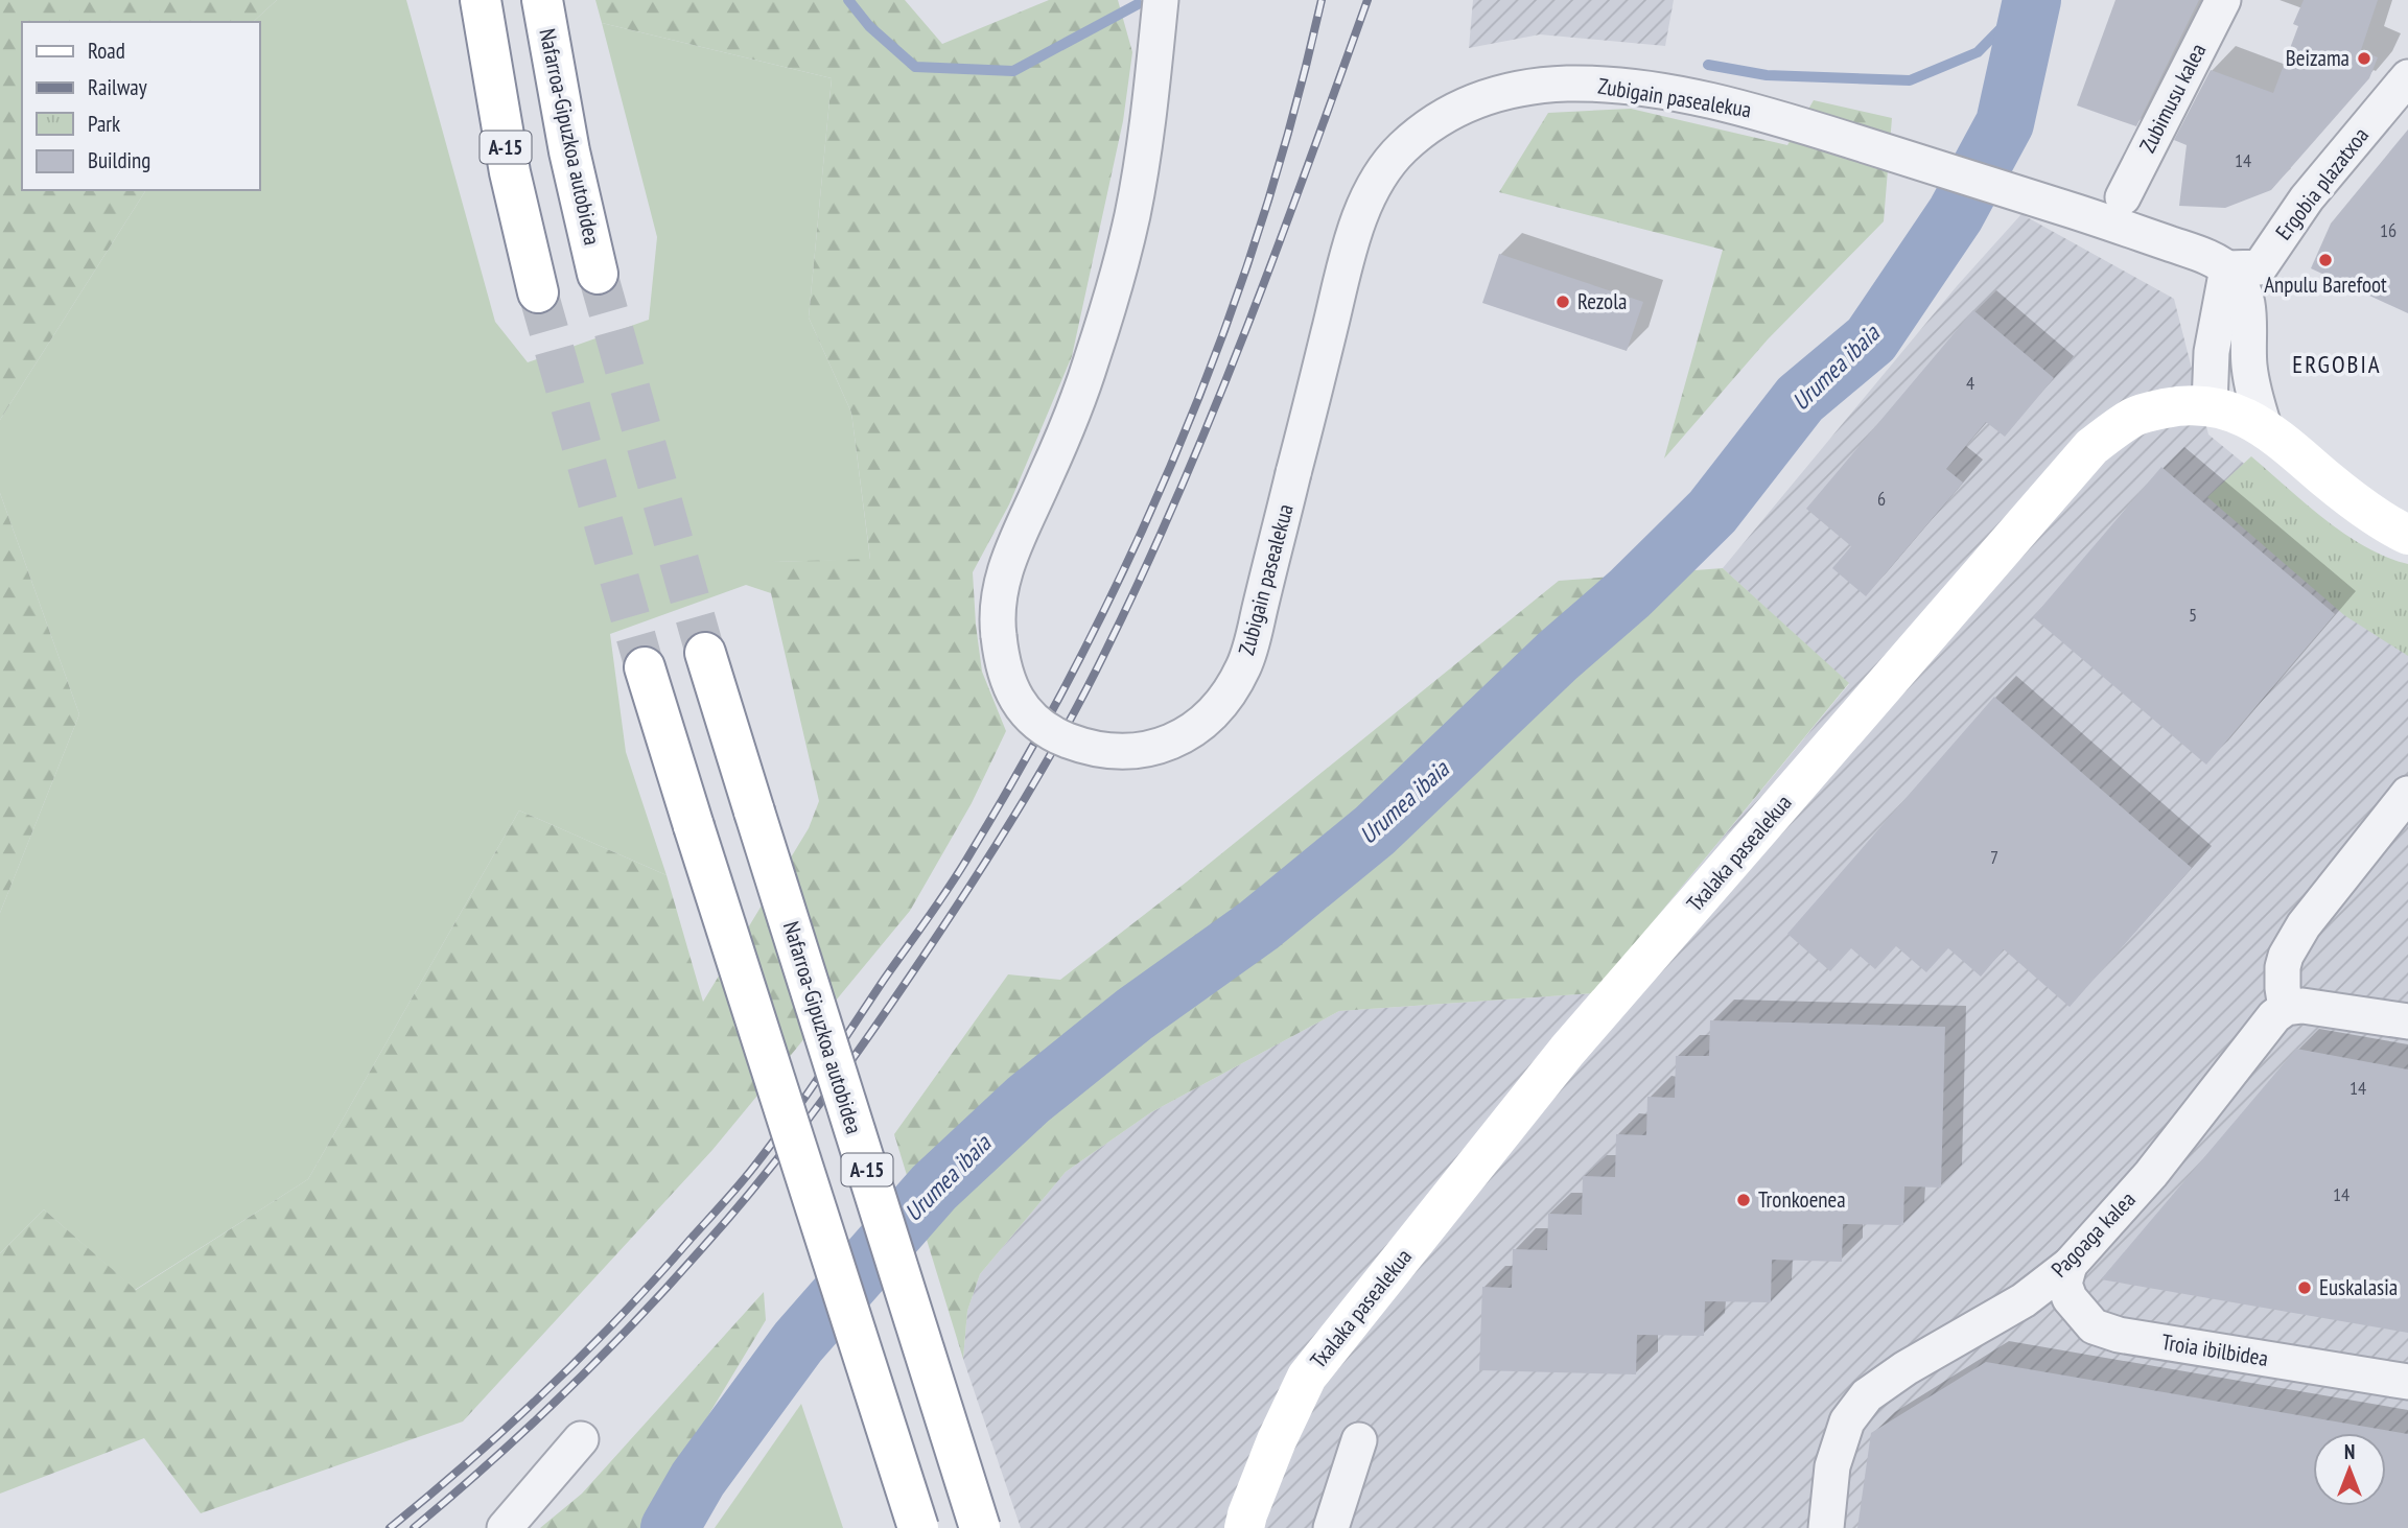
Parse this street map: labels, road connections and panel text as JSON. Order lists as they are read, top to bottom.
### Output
{
  "streets": {
    "main road": ["Nafarroa-Gipuzkoa autobidea", "A-15", "Txalaka pasealekua"],
    "street": [
      "Zubigain pasealekua",
      "Zubimusu kalea",
      "Ergobia plazatxoa",
      "Pagoaga kalea",
      "Troia ibilbidea"
    ]
  },
  "crossings": [
    ["Zubigain pasealekua", "Ergobia plazatxoa"],
    ["Pagoaga kalea", "Troia ibilbidea"]
  ],
  "districts": ["ERGOBIA"],
  "water": ["Urumea ibaia"],
  "places": [
    "Beizama",
    "Anpulu Barefoot",
    "Rezola",
    "Tronkoenea",
    "Euskalasia"
  ],
  "house_numbers": [
    "14",
    "16",
    "4",
    "6",
    "5",
    "7",
    "14",
    "14"
  ],
  "legend": [
    "Road",
    "Railway",
    "Park",
    "Building"
  ],
  "north": "top"
}
